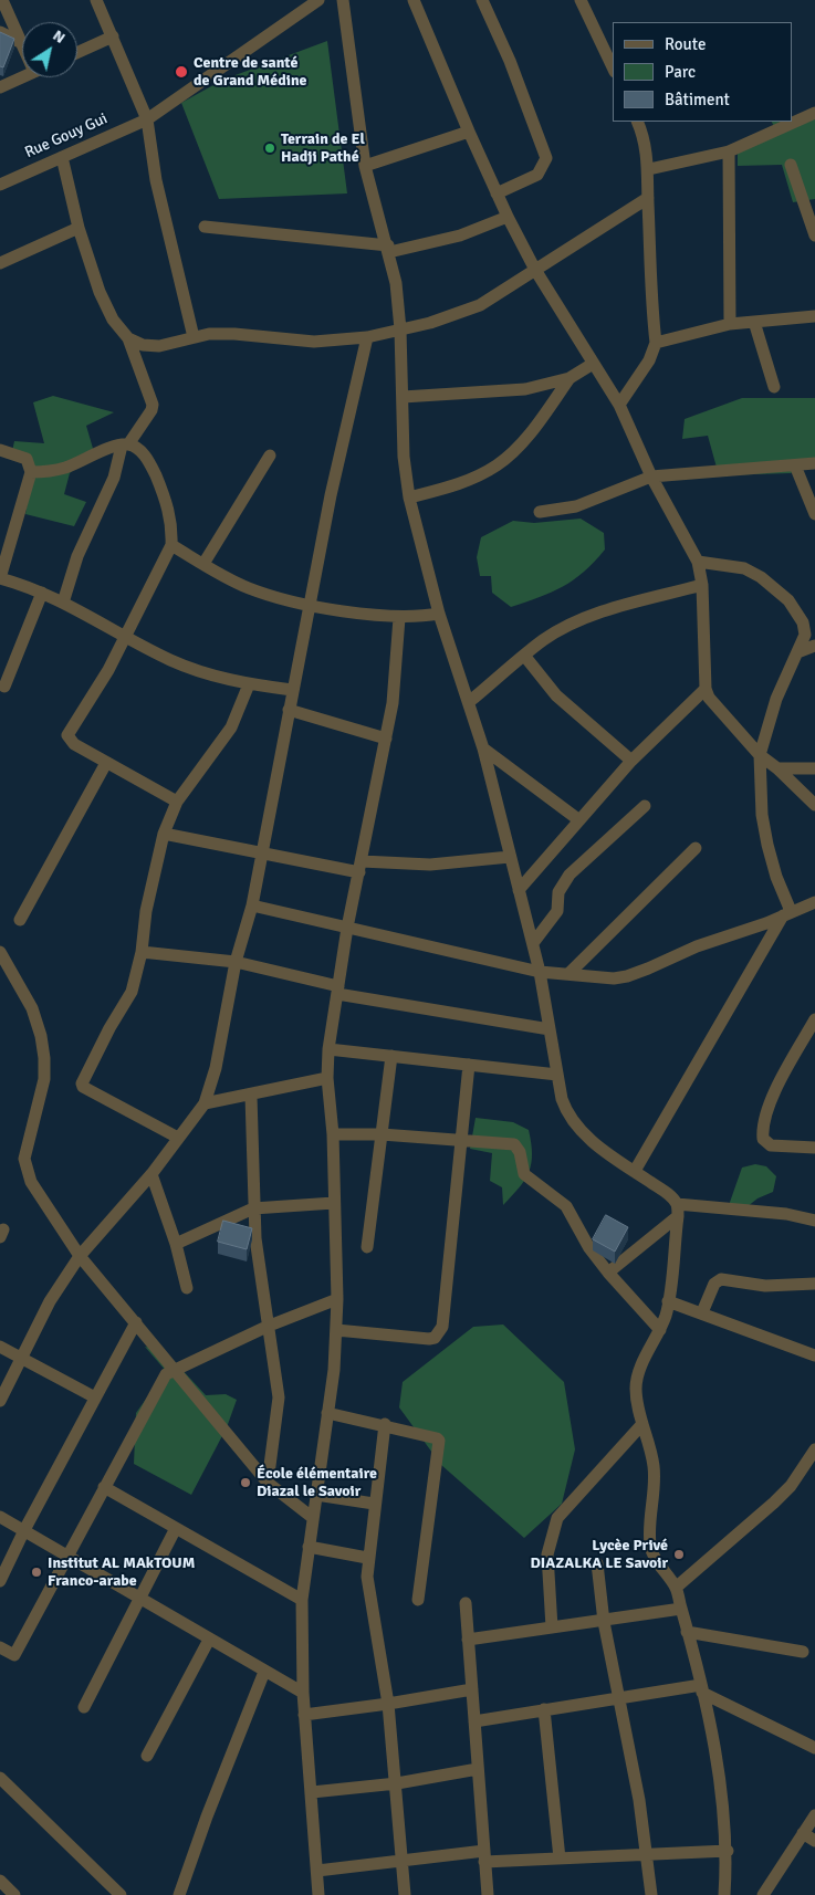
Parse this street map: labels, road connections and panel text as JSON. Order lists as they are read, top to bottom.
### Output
{
  "streets": {
    "street": ["Rue Gouy Gui"]
  },
  "places": [
    "Centre de santé de Grand Médine",
    "Terrain de El Hadji Pathé",
    "École élémentaire Diazal le Savoir",
    "Lycèe Privé DIAZALKA LE Savoir",
    "Institut AL MAkTOUM Franco-arabe"
  ],
  "legend": ["Route", "Parc", "Bâtiment"],
  "north": "top right"
}
